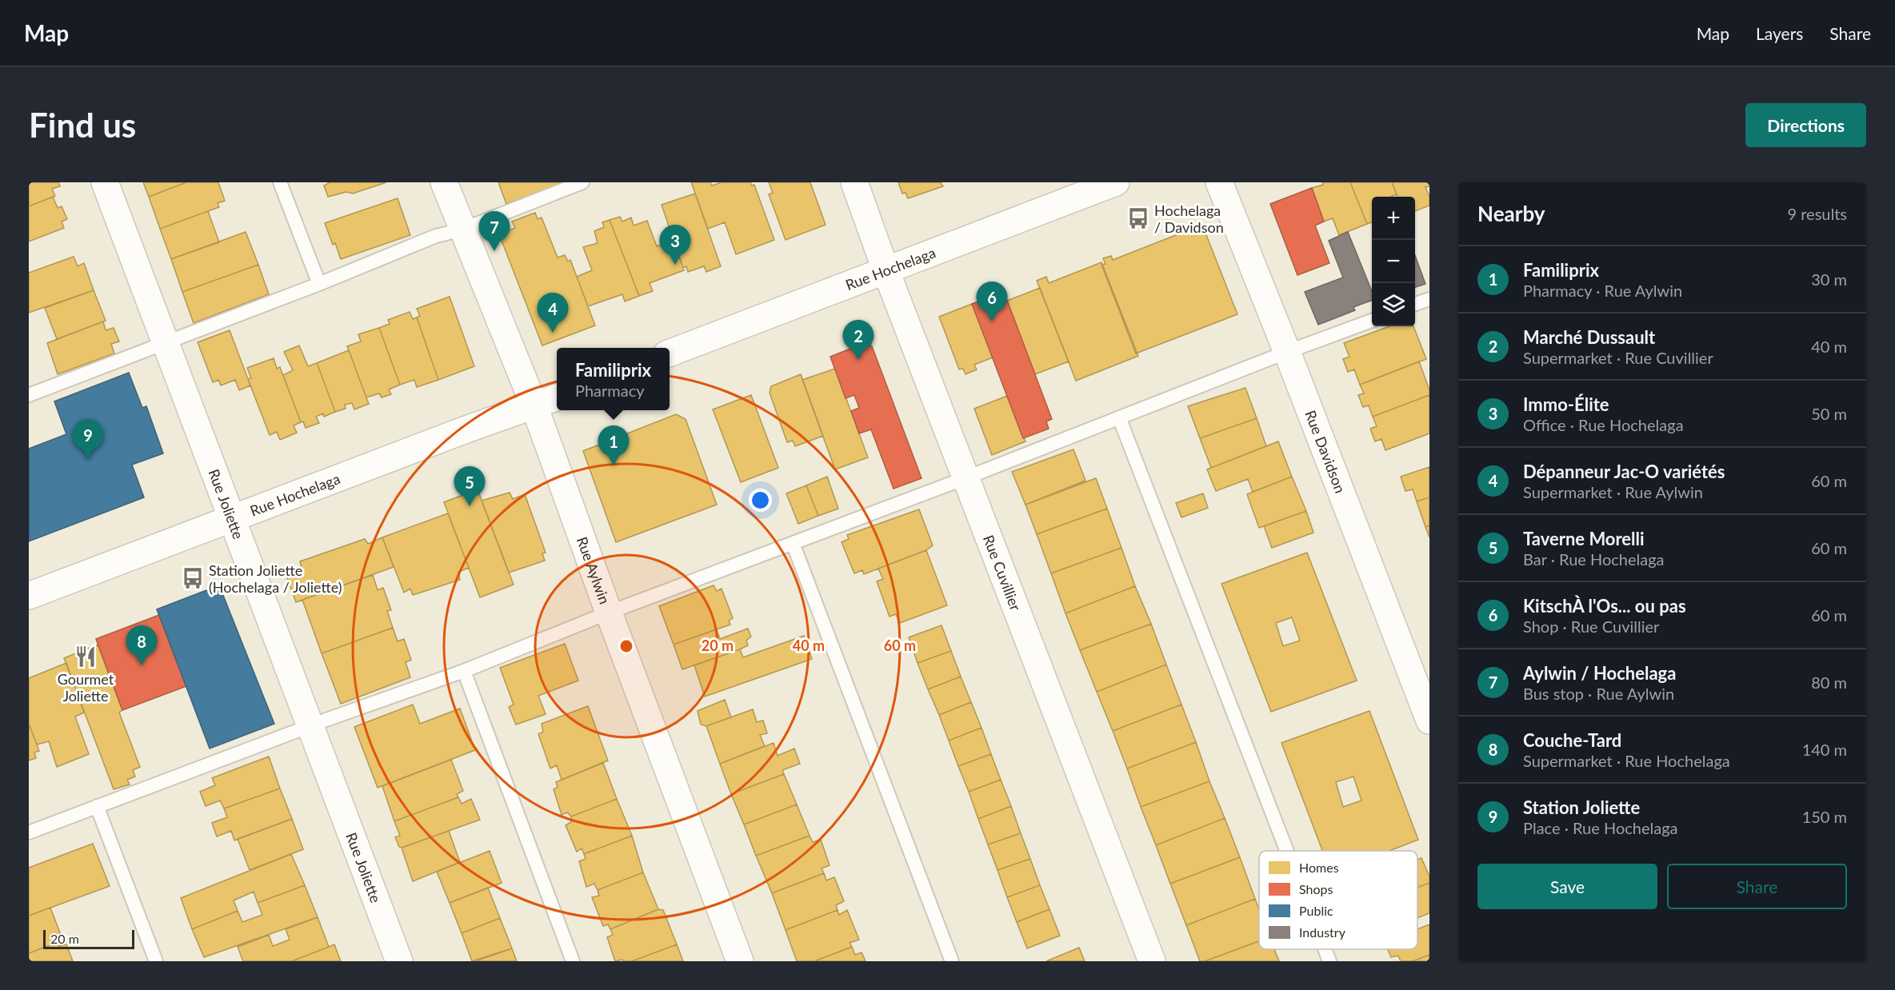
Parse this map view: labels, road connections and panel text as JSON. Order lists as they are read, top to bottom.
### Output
{
  "streets": {
    "street": [
      "Rue Hochelaga",
      "Rue Davidson",
      "Rue Joliette",
      "Rue Aylwin",
      "Rue Cuvillier"
    ]
  },
  "crossings": [
    ["Rue Hochelaga", "Rue Joliette"],
    ["Rue Hochelaga", "Rue Aylwin"],
    ["Rue Hochelaga", "Rue Cuvillier"]
  ],
  "places": {
    "bus stop": ["Hochelaga / Davidson", "Station Joliette (Hochelaga / Joliette)"],
    "restaurant": ["Gourmet Joliette"]
  },
  "legend": [
    "Homes",
    "Shops",
    "Public",
    "Industry"
  ],
  "scale_bar": "20 m",
  "page": {
    "header": "Map",
    "nav": ["Map", "Layers", "Share"],
    "buttons": [
      "Directions",
      ["Save", "Share"]
    ],
    "title": "Find us",
    "heading": ["Nearby", "9 results"],
    "map_buttons": ["+", "−"],
    "pins": [
      "7",
      "3",
      "6",
      "4",
      "2",
      "9",
      "1",
      "5",
      "8"
    ],
    "list": [
      {
        "mark": "1",
        "name": "Familiprix",
        "note": "Pharmacy · Rue Aylwin",
        "value": "30 m"
      },
      {
        "mark": "2",
        "name": "Marché Dussault",
        "note": "Supermarket · Rue Cuvillier",
        "value": "40 m"
      },
      {
        "mark": "3",
        "name": "Immo-Élite",
        "note": "Office · Rue Hochelaga",
        "value": "50 m"
      },
      {
        "mark": "4",
        "name": "Dépanneur Jac-O variétés",
        "note": "Supermarket · Rue Aylwin",
        "value": "60 m"
      },
      {
        "mark": "5",
        "name": "Taverne Morelli",
        "note": "Bar · Rue Hochelaga",
        "value": "60 m"
      },
      {
        "mark": "6",
        "name": "KitschÀ l'Os... ou pas",
        "note": "Shop · Rue Cuvillier",
        "value": "60 m"
      },
      {
        "mark": "7",
        "name": "Aylwin / Hochelaga",
        "note": "Bus stop · Rue Aylwin",
        "value": "80 m"
      },
      {
        "mark": "8",
        "name": "Couche-Tard",
        "note": "Supermarket · Rue Hochelaga",
        "value": "140 m"
      },
      {
        "mark": "9",
        "name": "Station Joliette",
        "note": "Place · Rue Hochelaga",
        "value": "150 m"
      }
    ],
    "popup": ["Familiprix", "Pharmacy"],
    "scale": "20 m"
  },
  "rings": ["20 m", "40 m", "60 m"]
}
